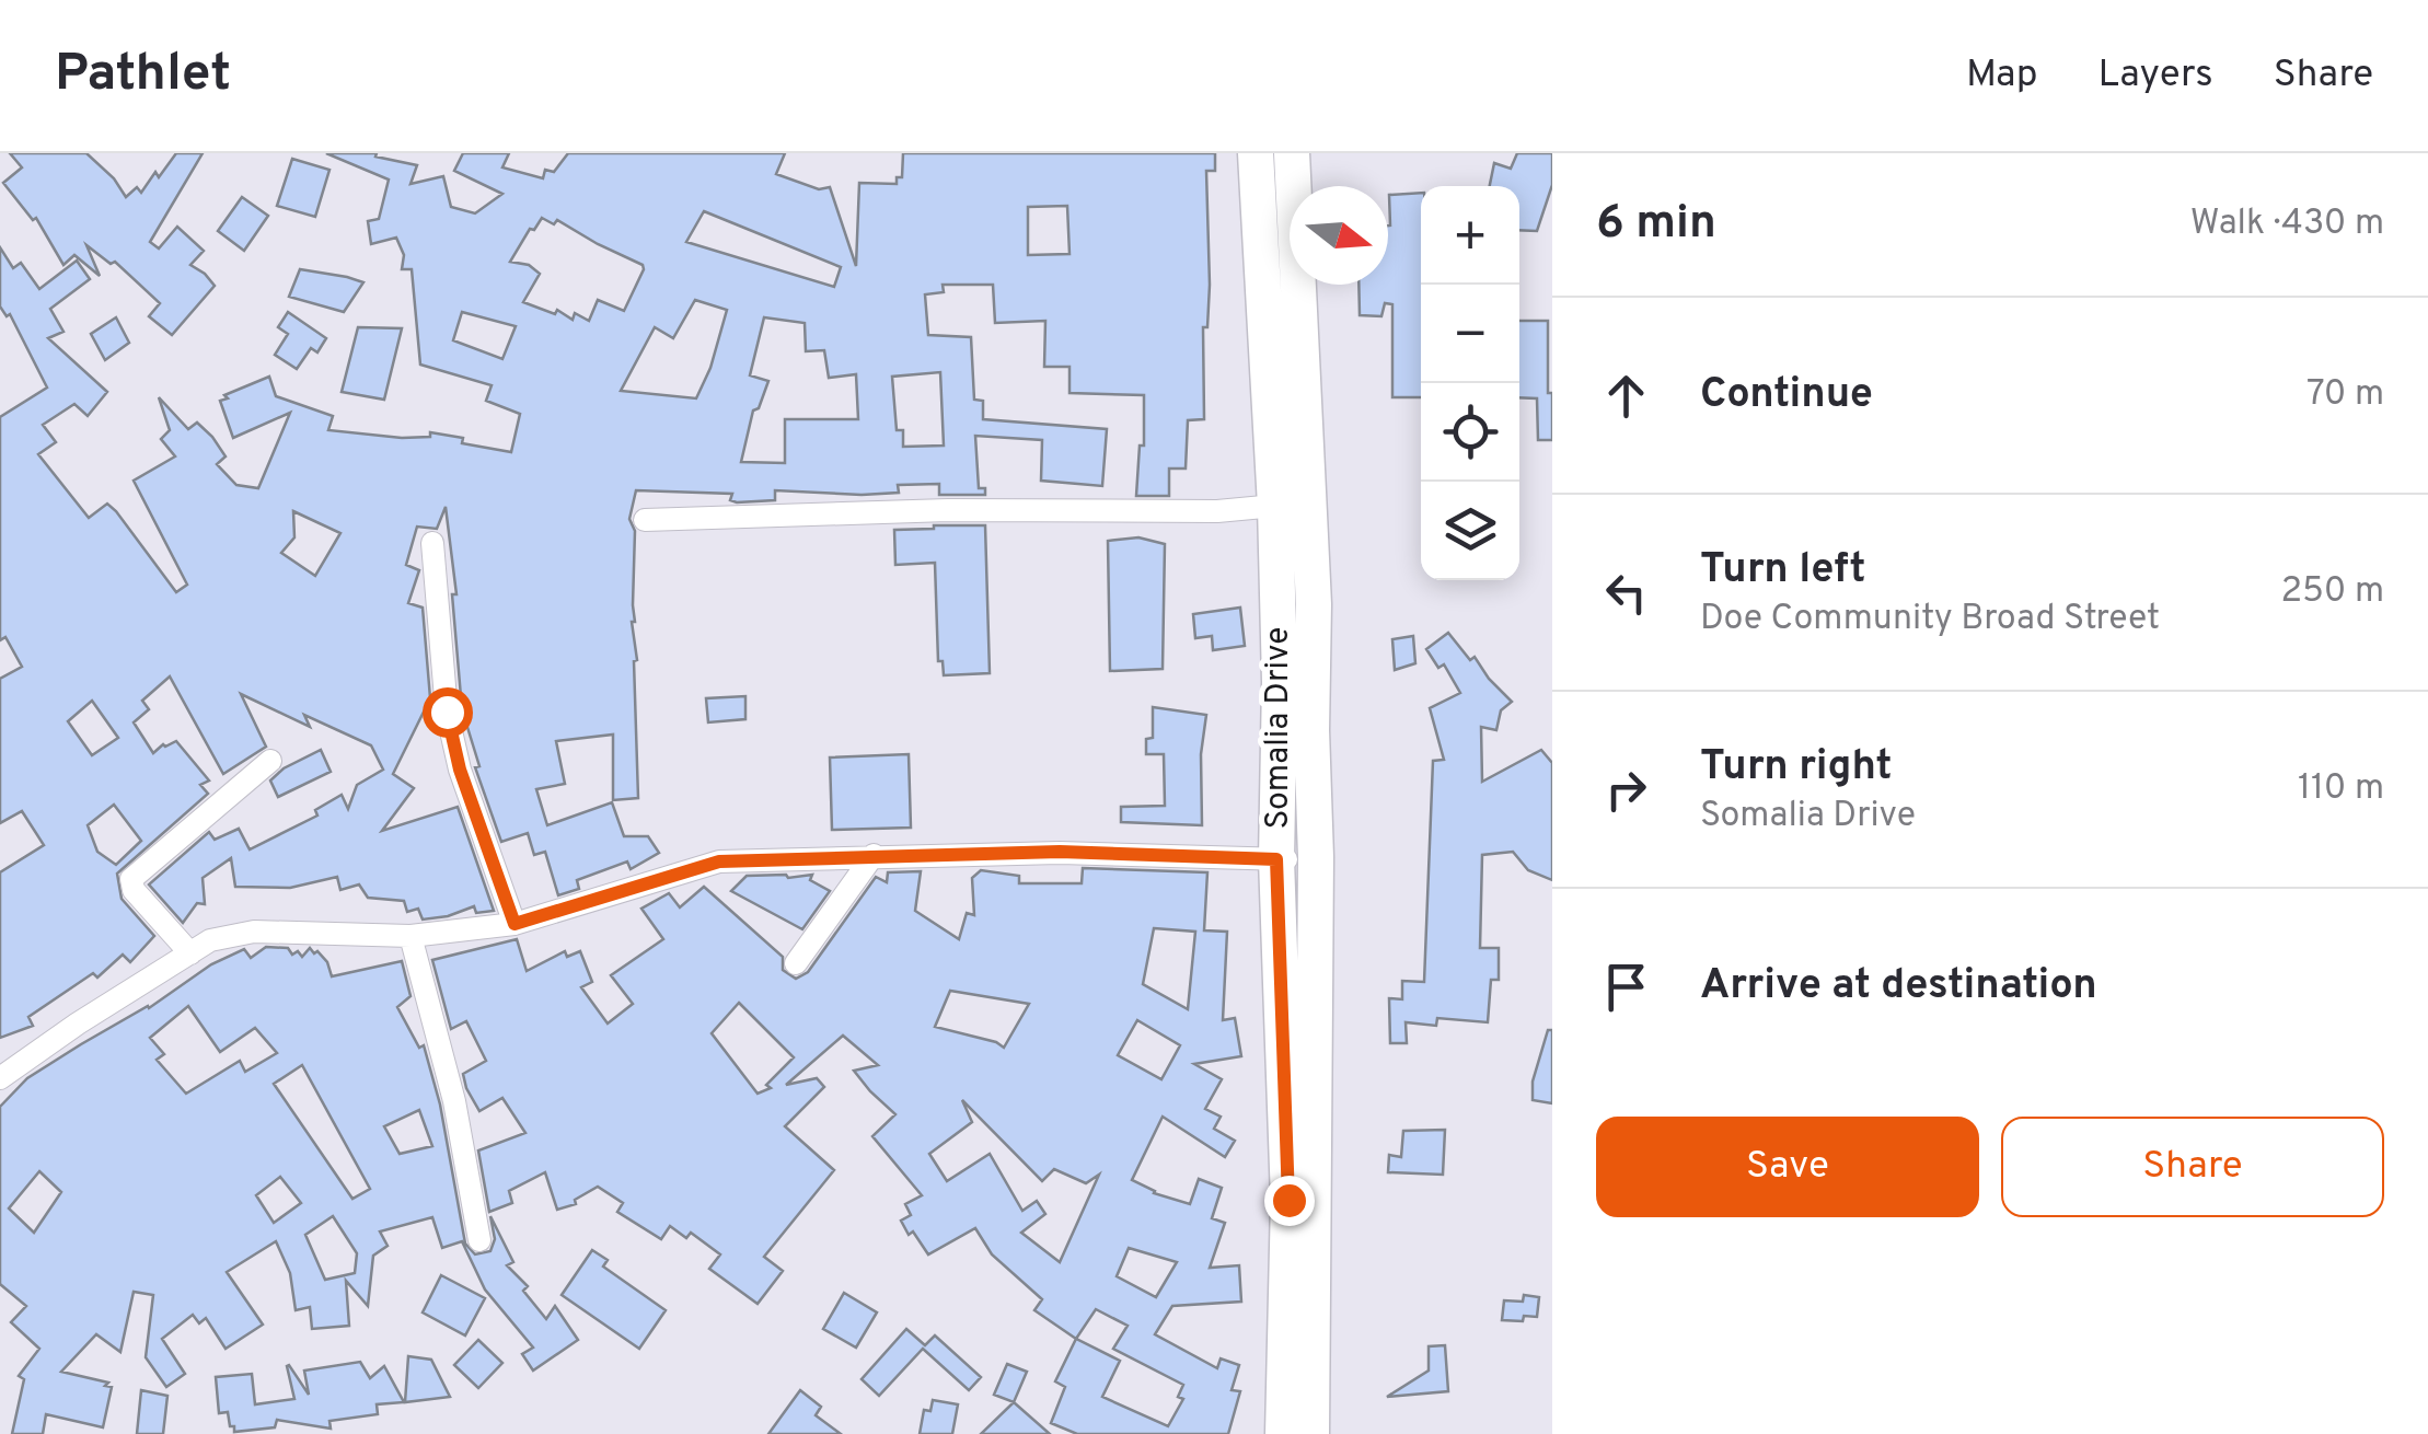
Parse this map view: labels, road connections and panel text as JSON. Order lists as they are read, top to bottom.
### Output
{
  "streets": {
    "main road": ["Somalia Drive"]
  },
  "north": "right",
  "page": {
    "header": "Pathlet",
    "nav": ["Map", "Layers", "Share"],
    "heading": ["6 min", "Walk · 430 m"],
    "map_buttons": ["+", "−"],
    "list": [
      ["Continue", "70 m"],
      ["Turn left", "Doe Community Broad Street", "250 m"],
      ["Turn right", "Somalia Drive", "110 m"],
      "Arrive at destination"
    ],
    "buttons": ["Save", "Share"]
  }
}
